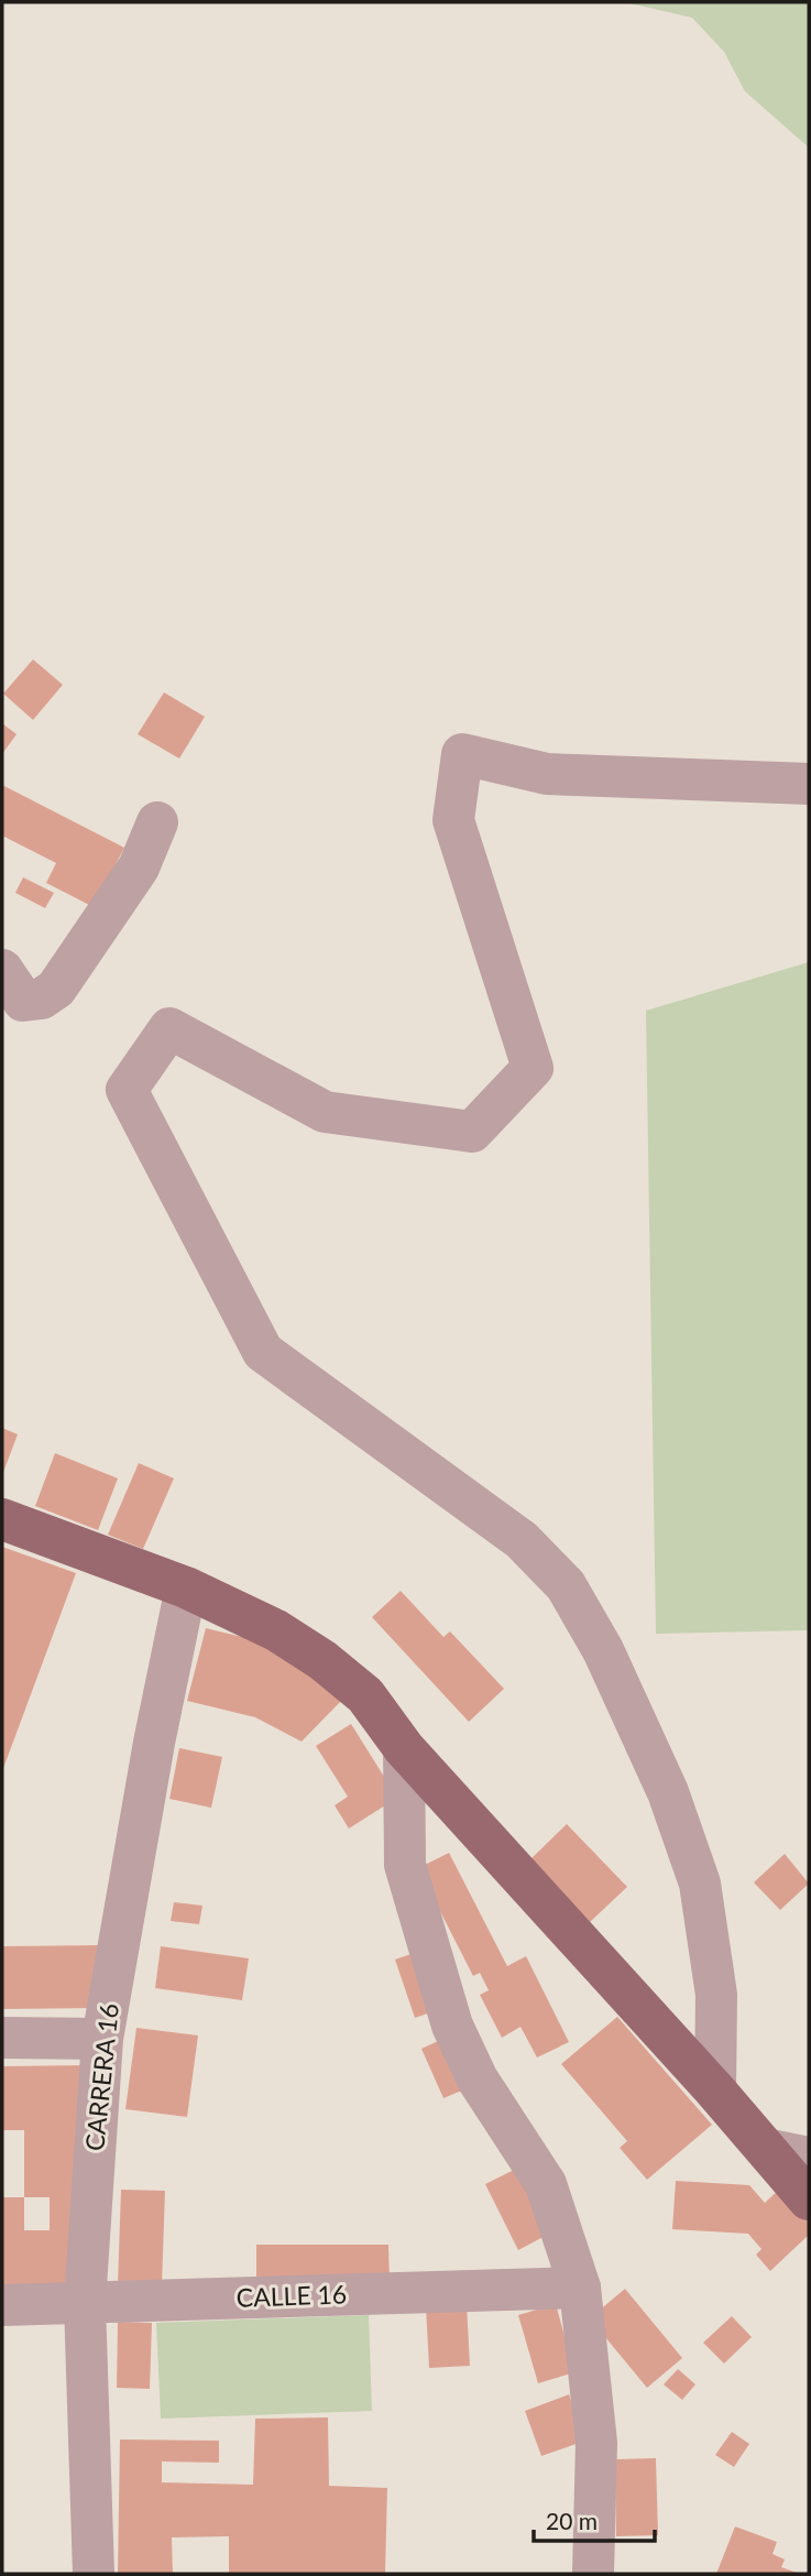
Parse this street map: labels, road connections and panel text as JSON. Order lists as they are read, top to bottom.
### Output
{
  "streets": {
    "street": ["CARRERA 16", "CALLE 16"]
  },
  "crossings": [
    ["CARRERA 16", "CALLE 16"]
  ],
  "scale_bar": "20 m"
}
